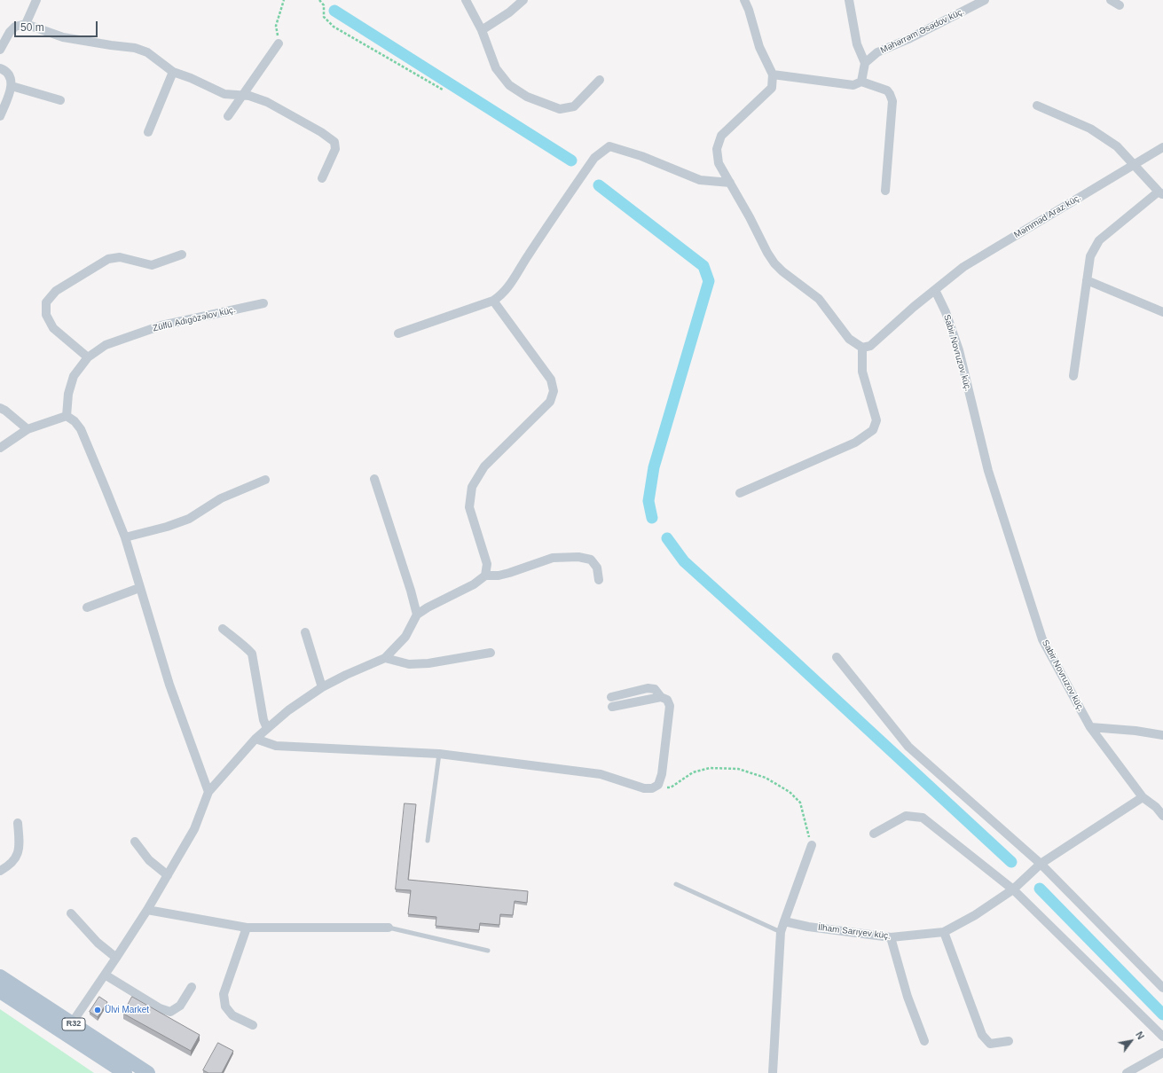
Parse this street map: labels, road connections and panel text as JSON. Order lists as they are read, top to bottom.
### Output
{
  "streets": {
    "main road": ["R32"],
    "street": [
      "Məhərrəm Əsədov küç.",
      "Məmməd Araz küç.",
      "Zülfü Adıgözəlov küç.",
      "Sabir Novruzov küç.",
      "İlham Sarıyev küç."
    ]
  },
  "crossings": [
    ["Məmməd Araz küç.", "Sabir Novruzov küç."],
    ["Sabir Novruzov küç.", "İlham Sarıyev küç."]
  ],
  "places": ["Ülvi Market"],
  "scale_bar": "50 m",
  "north": "top right"
}
